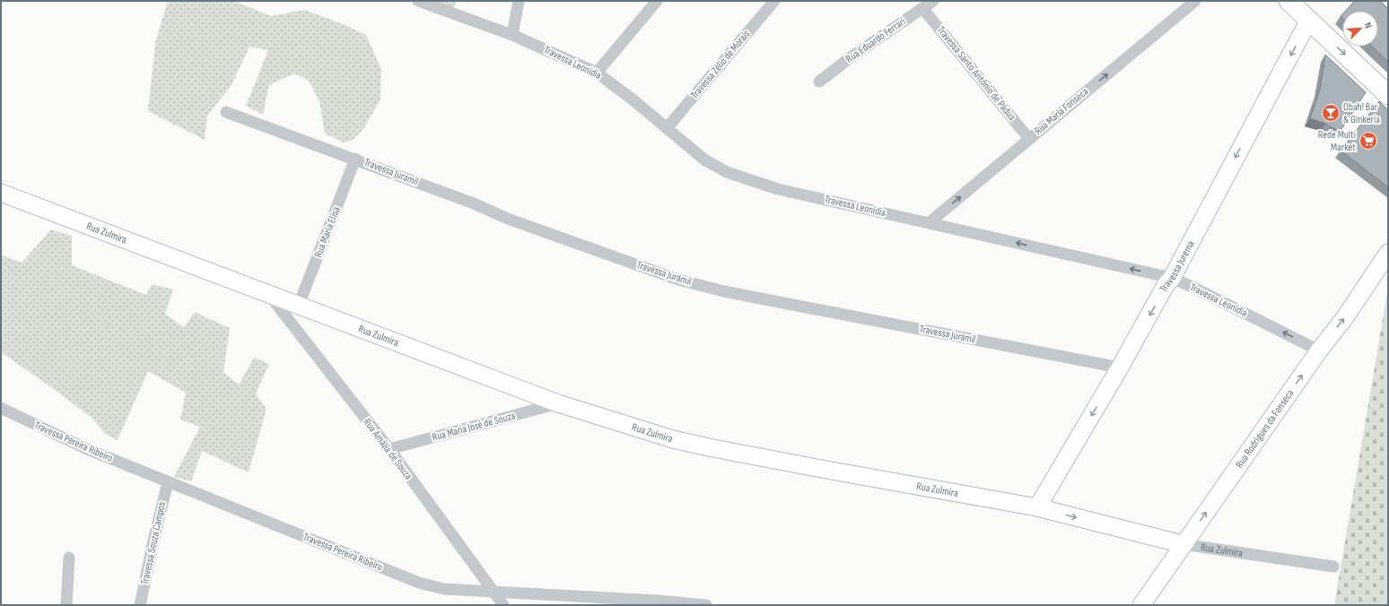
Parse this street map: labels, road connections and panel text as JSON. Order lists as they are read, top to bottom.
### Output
{
  "streets": {
    "main road": ["Rua Zulmira", "Travessa Jurema", "Rua Rodrigues da Fonseca"],
    "street": [
      "Rua Eduardo Ferrari",
      "Travessa Leonídia",
      "Travessa Zélio de Morais",
      "Travessa Santo Antônio de Pádua",
      "Rua Maria Fonseca",
      "Travessa Juramil",
      "Rua Maria Elisa",
      "Rua Maria José de Souza",
      "Travessa Pereira Ribeiro",
      "Rua Amália de Souza",
      "Travessa Souza Campos"
    ]
  },
  "crossings": [
    ["Rua Eduardo Ferrari", "Travessa Santo Antônio de Pádua"],
    ["Travessa Leonídia", "Travessa Zélio de Morais"],
    ["Travessa Leonídia", "Rua Maria Fonseca"],
    ["Travessa Leonídia", "Travessa Jurema"],
    ["Travessa Leonídia", "Rua Rodrigues da Fonseca"],
    ["Travessa Santo Antônio de Pádua", "Rua Maria Fonseca"],
    ["Travessa Juramil", "Rua Maria Elisa"],
    ["Travessa Juramil", "Travessa Jurema"],
    ["Rua Maria Elisa", "Rua Zulmira"],
    ["Rua Zulmira", "Travessa Jurema"],
    ["Rua Zulmira", "Rua Maria José de Souza"],
    ["Rua Zulmira", "Rua Rodrigues da Fonseca"],
    ["Rua Zulmira", "Rua Amália de Souza"],
    ["Rua Maria José de Souza", "Rua Amália de Souza"],
    ["Travessa Pereira Ribeiro", "Rua Amália de Souza"],
    ["Travessa Pereira Ribeiro", "Travessa Souza Campos"]
  ],
  "one_way": [
    "Travessa Leonídia",
    "Rua Maria Fonseca",
    "Travessa Jurema",
    "Rua Rodrigues da Fonseca"
  ],
  "places": {
    "bar": ["Obah! Bar & Ginkeria"],
    "supermarket": ["Rede Multi Market"]
  },
  "north": "top right"
}
